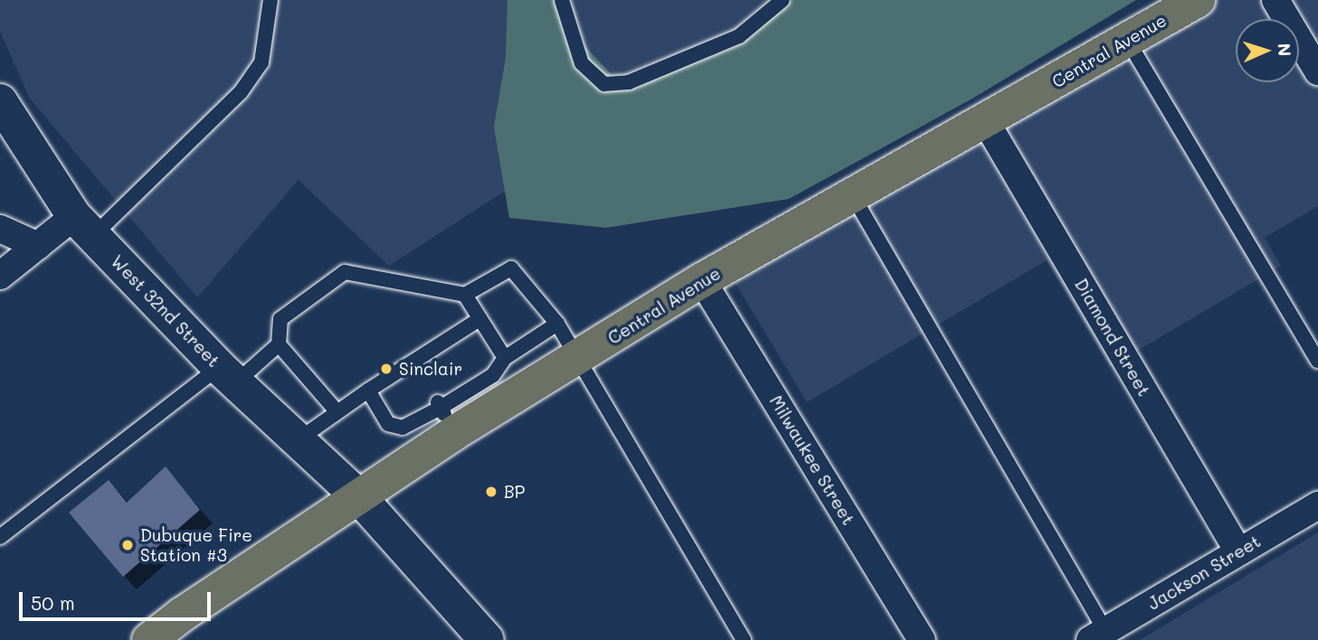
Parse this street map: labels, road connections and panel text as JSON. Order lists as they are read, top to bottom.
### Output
{
  "streets": {
    "main road": ["Central Avenue"],
    "street": [
      "West 32nd Street",
      "Diamond Street",
      "Milwaukee Street",
      "Jackson Street"
    ]
  },
  "crossings": [
    ["Central Avenue", "West 32nd Street"],
    ["Central Avenue", "Diamond Street"],
    ["Central Avenue", "Milwaukee Street"],
    ["Diamond Street", "Jackson Street"]
  ],
  "places": ["Sinclair", "BP", "Dubuque Fire Station #3"],
  "scale_bar": "50 m",
  "north": "right"
}
